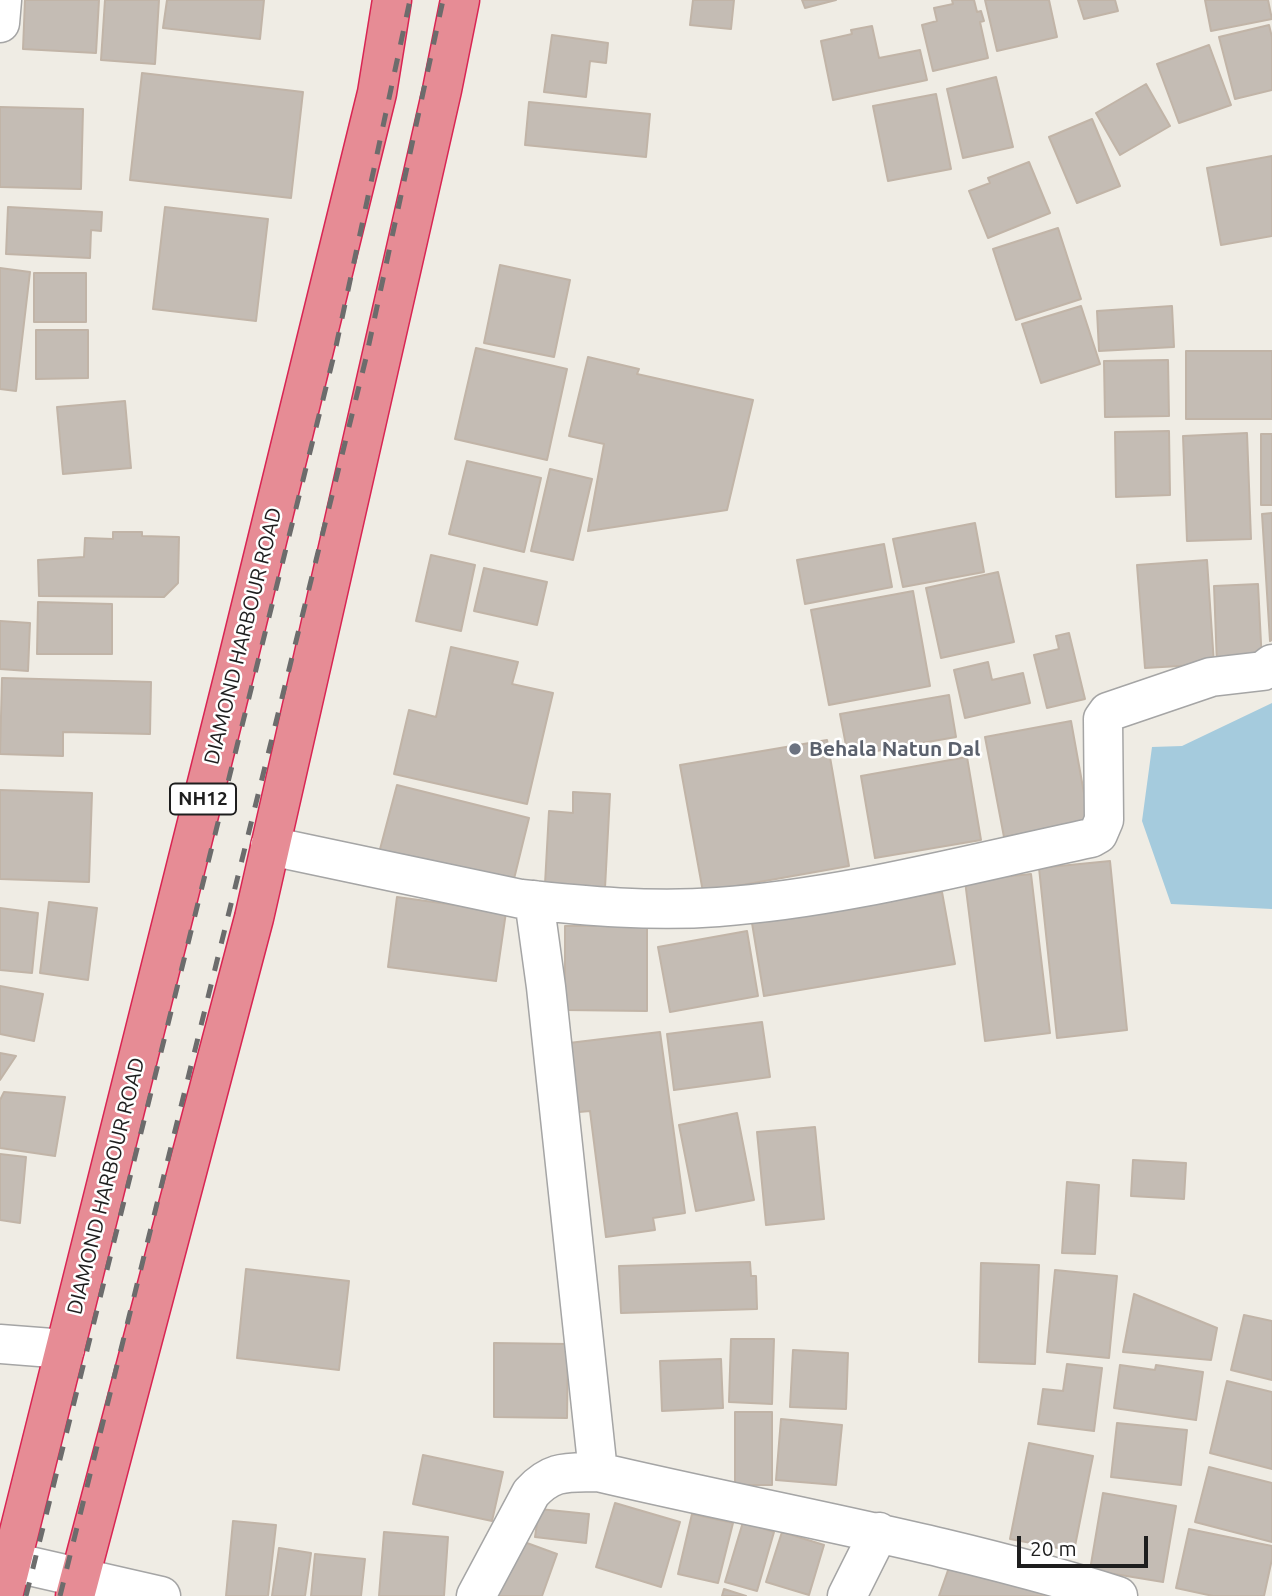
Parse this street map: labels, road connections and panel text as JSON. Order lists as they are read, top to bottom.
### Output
{
  "streets": {
    "highway": ["DIAMOND HARBOUR ROAD", "NH12"]
  },
  "places": ["Behala Natun Dal"],
  "scale_bar": "20 m"
}
